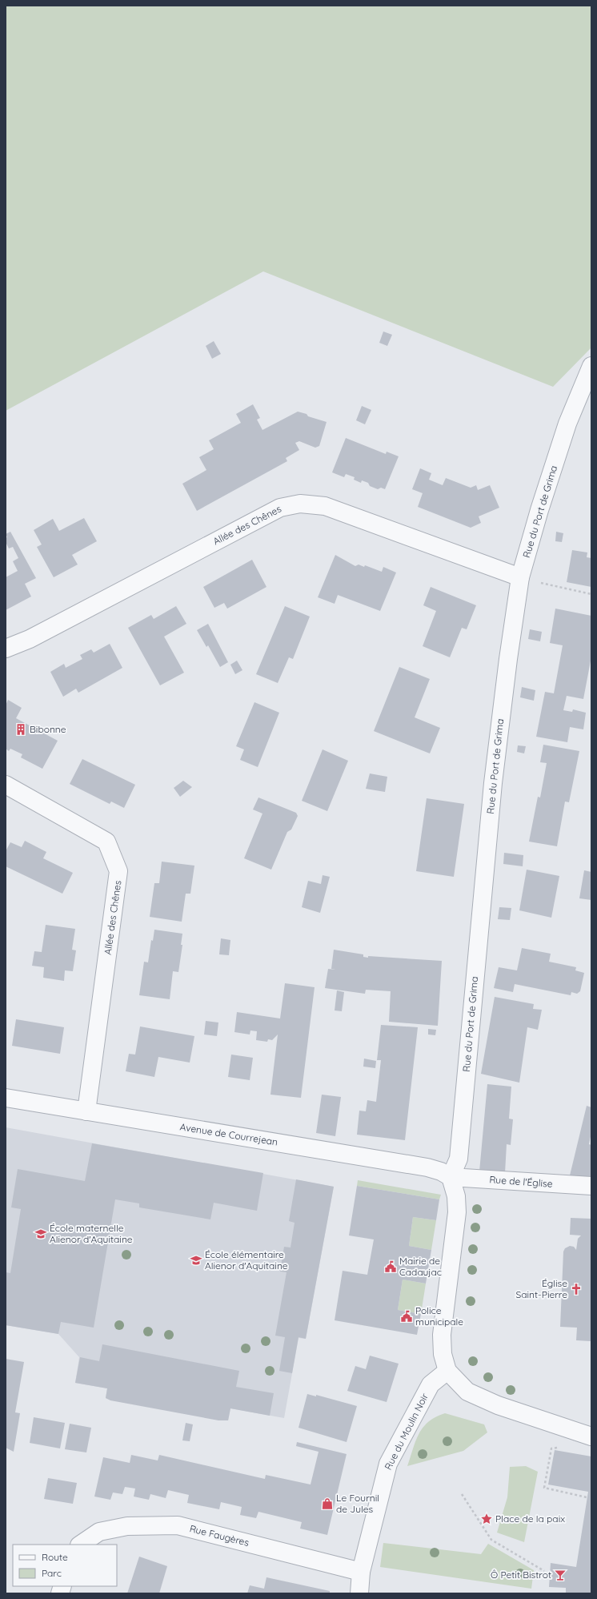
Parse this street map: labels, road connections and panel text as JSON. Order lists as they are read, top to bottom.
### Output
{
  "streets": {
    "street": [
      "Rue du Port de Grima",
      "Allée des Chênes",
      "Avenue de Courrejean",
      "Rue de l'Église",
      "Rue du Moulin Noir",
      "Rue Faugères"
    ]
  },
  "crossings": [
    ["Rue du Port de Grima", "Allée des Chênes"],
    ["Rue du Port de Grima", "Avenue de Courrejean"],
    ["Rue du Port de Grima", "Rue de l'Église"],
    ["Allée des Chênes", "Avenue de Courrejean"],
    ["Avenue de Courrejean", "Rue de l'Église"],
    ["Rue du Moulin Noir", "Rue Faugères"]
  ],
  "places": {
    "building": ["Bibonne"],
    "school or university": ["École maternelle Alienor d'Aquitaine", "École élémentaire Alienor d'Aquitaine"],
    "public building": ["Mairie de Cadaujac", "Police municipale"],
    "church": ["Église Saint-Pierre"],
    "shop": ["Le Fournil de Jules"],
    "place": ["Place de la paix"],
    "bar": ["Ô Petit Bistrot"]
  },
  "legend": ["Route", "Parc"]
}
